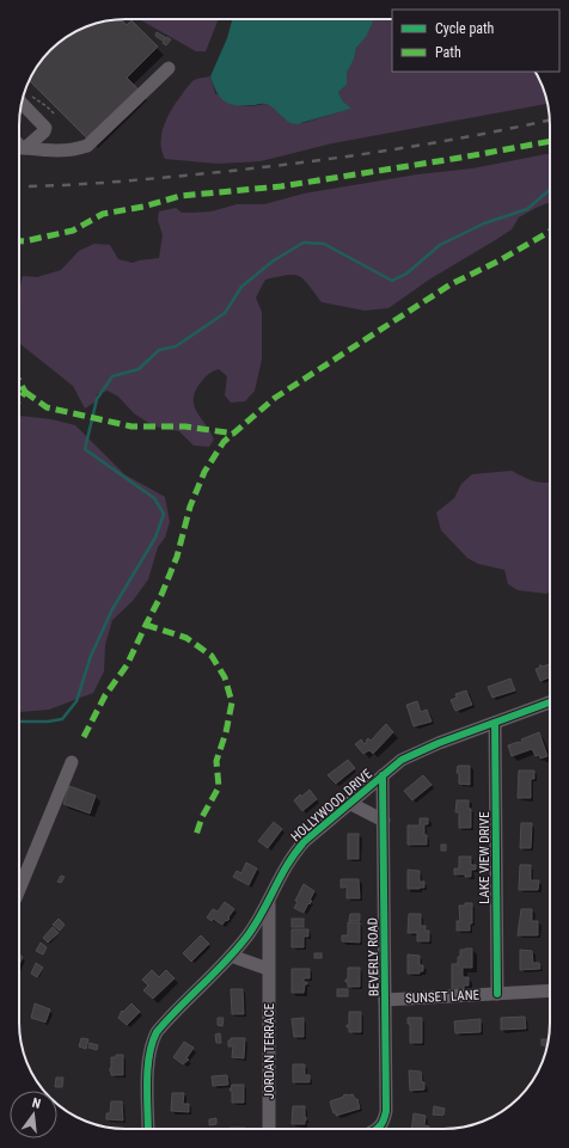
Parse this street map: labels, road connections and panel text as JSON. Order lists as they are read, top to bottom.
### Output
{
  "streets": {
    "street": [
      "HOLLYWOOD DRIVE",
      "LAKE VIEW DRIVE",
      "BEVERLY ROAD",
      "SUNSET LANE",
      "JORDAN TERRACE"
    ]
  },
  "crossings": [
    ["HOLLYWOOD DRIVE", "LAKE VIEW DRIVE"],
    ["HOLLYWOOD DRIVE", "BEVERLY ROAD"],
    ["HOLLYWOOD DRIVE", "JORDAN TERRACE"],
    ["LAKE VIEW DRIVE", "SUNSET LANE"],
    ["BEVERLY ROAD", "SUNSET LANE"]
  ],
  "legend": ["Cycle path", "Path"],
  "north": "top"
}
